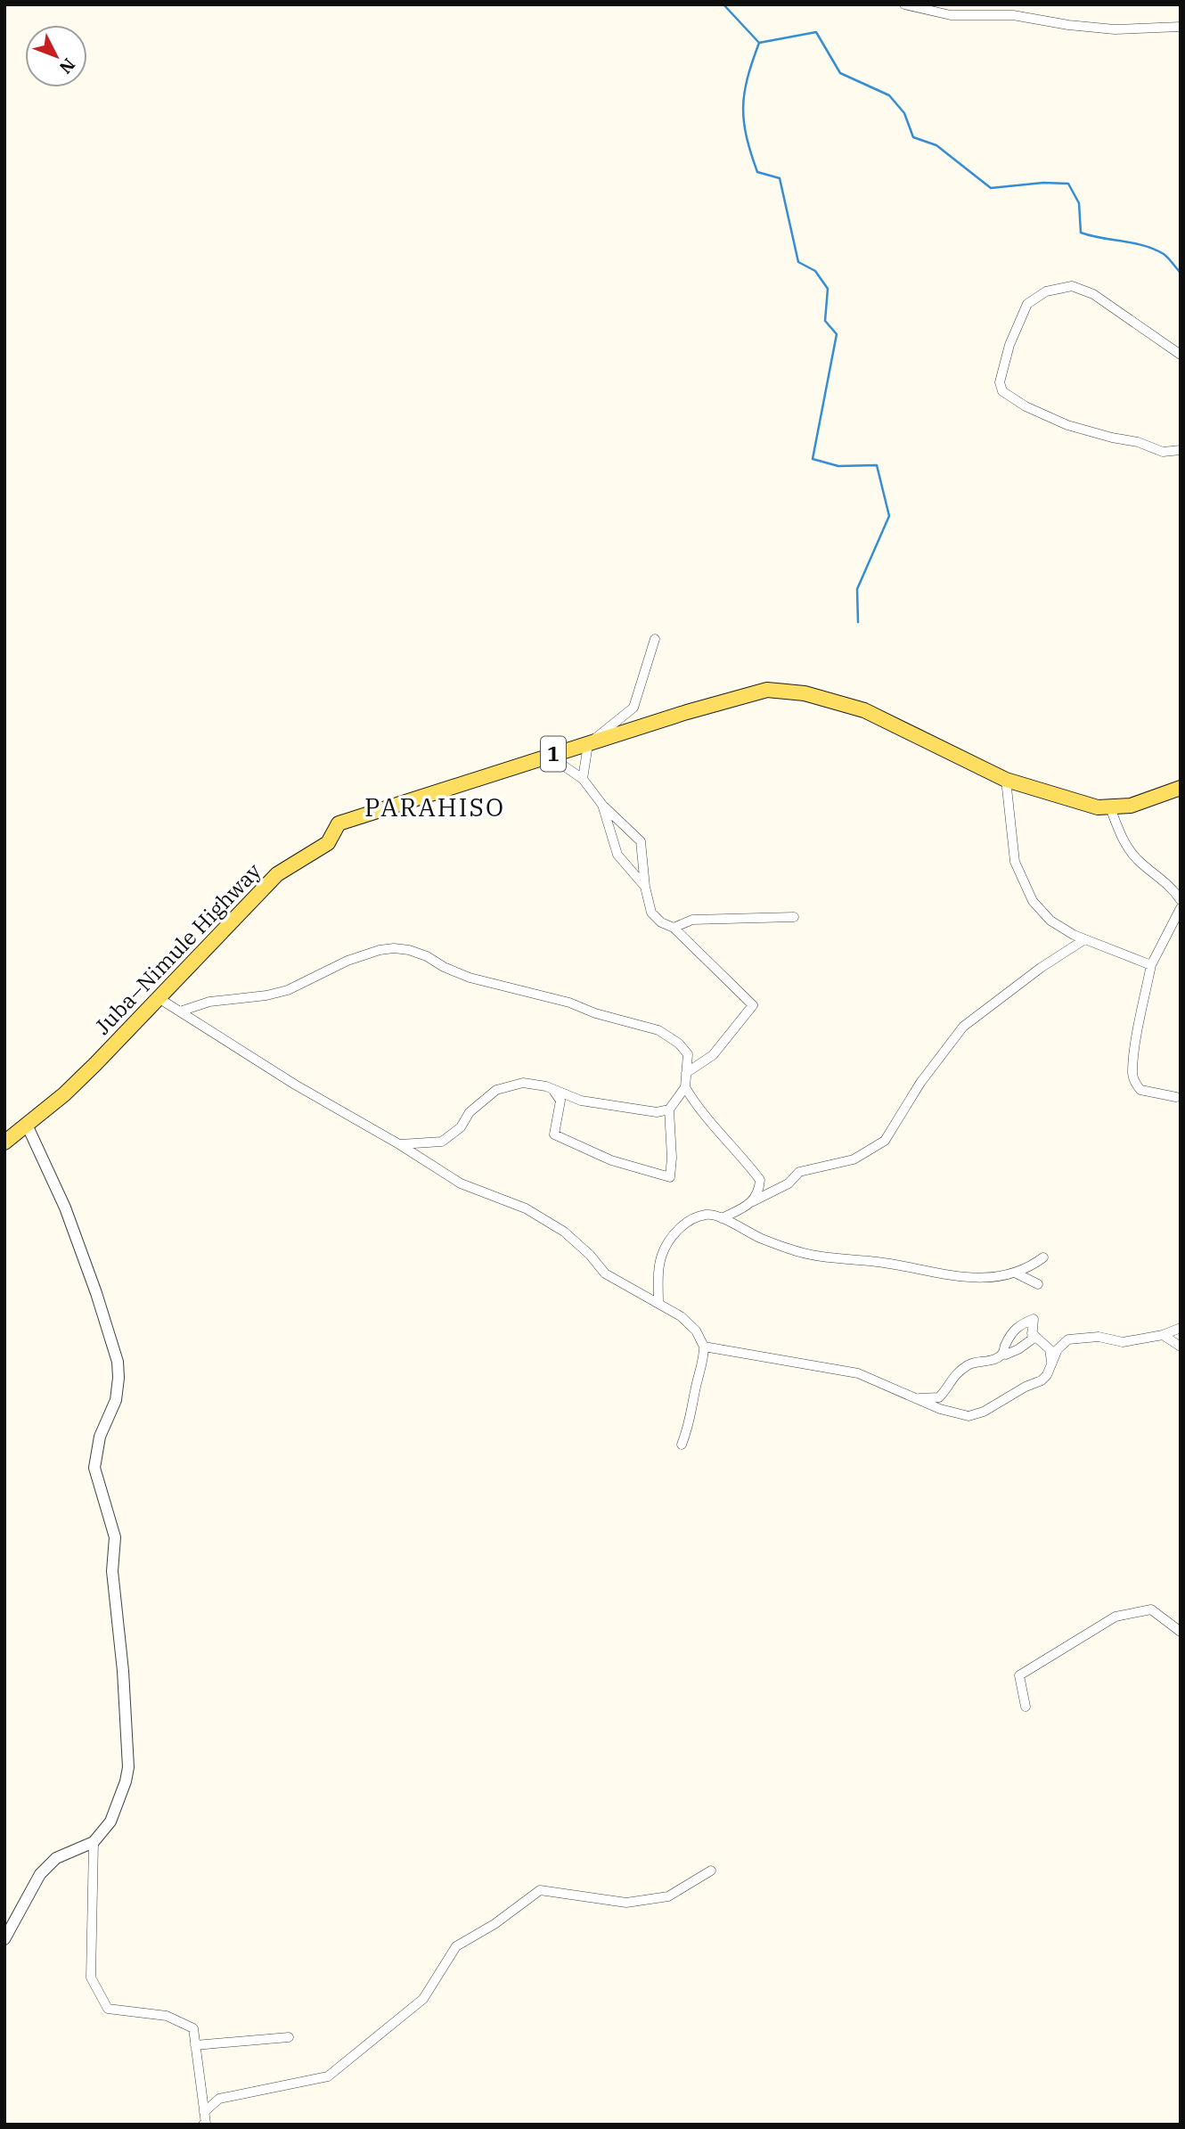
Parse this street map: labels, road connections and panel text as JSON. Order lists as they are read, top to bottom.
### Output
{
  "streets": {
    "main road": ["1", "Juba–Nimule Highway"]
  },
  "crossings": [
    ["1", "Juba–Nimule Highway"]
  ],
  "districts": ["PARAHISO"],
  "north": "bottom right"
}
